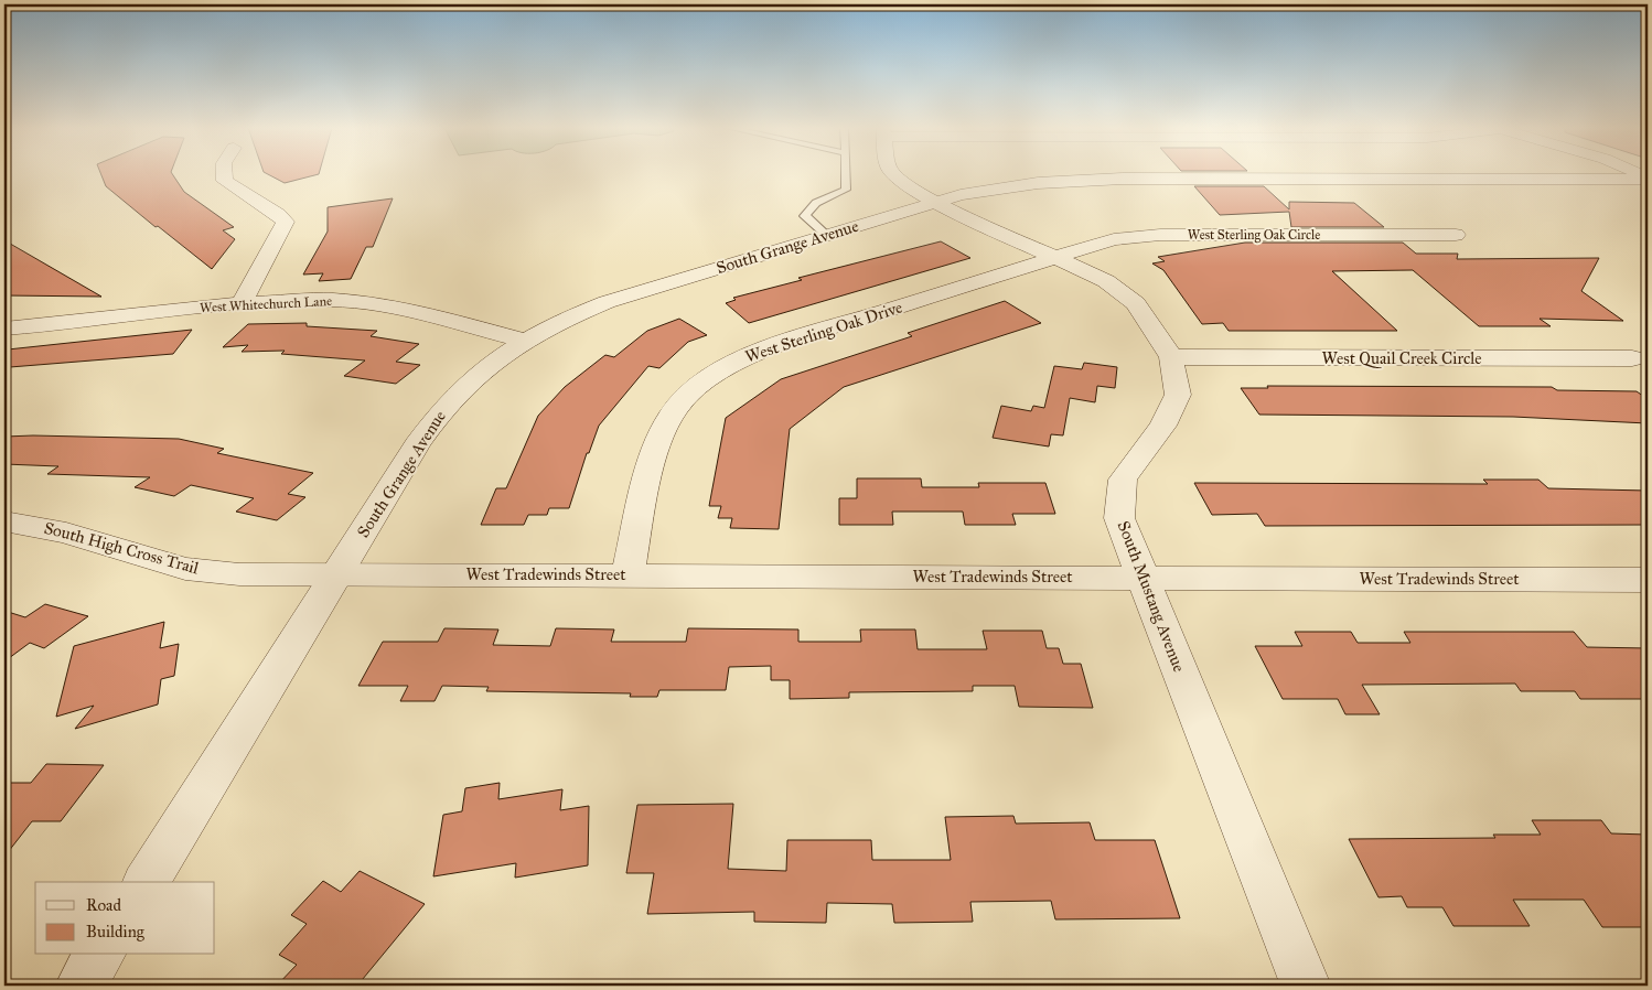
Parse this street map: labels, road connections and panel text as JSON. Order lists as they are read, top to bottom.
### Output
{
  "streets": {
    "street": [
      "West Sterling Oak Circle",
      "South Grange Avenue",
      "West Whitechurch Lane",
      "West Sterling Oak Drive",
      "West Quail Creek Circle",
      "South High Cross Trail",
      "West Tradewinds Street",
      "South Mustang Avenue"
    ]
  },
  "crossings": [
    ["West Sterling Oak Circle", "West Sterling Oak Drive"],
    ["West Sterling Oak Circle", "South Mustang Avenue"],
    ["South Grange Avenue", "West Whitechurch Lane"],
    ["South Grange Avenue", "South High Cross Trail"],
    ["South Grange Avenue", "West Tradewinds Street"],
    ["South Grange Avenue", "South Mustang Avenue"],
    ["West Sterling Oak Drive", "West Tradewinds Street"],
    ["West Sterling Oak Drive", "South Mustang Avenue"],
    ["West Quail Creek Circle", "South Mustang Avenue"],
    ["South High Cross Trail", "West Tradewinds Street"],
    ["West Tradewinds Street", "South Mustang Avenue"]
  ],
  "legend": ["Road", "Building"]
}
